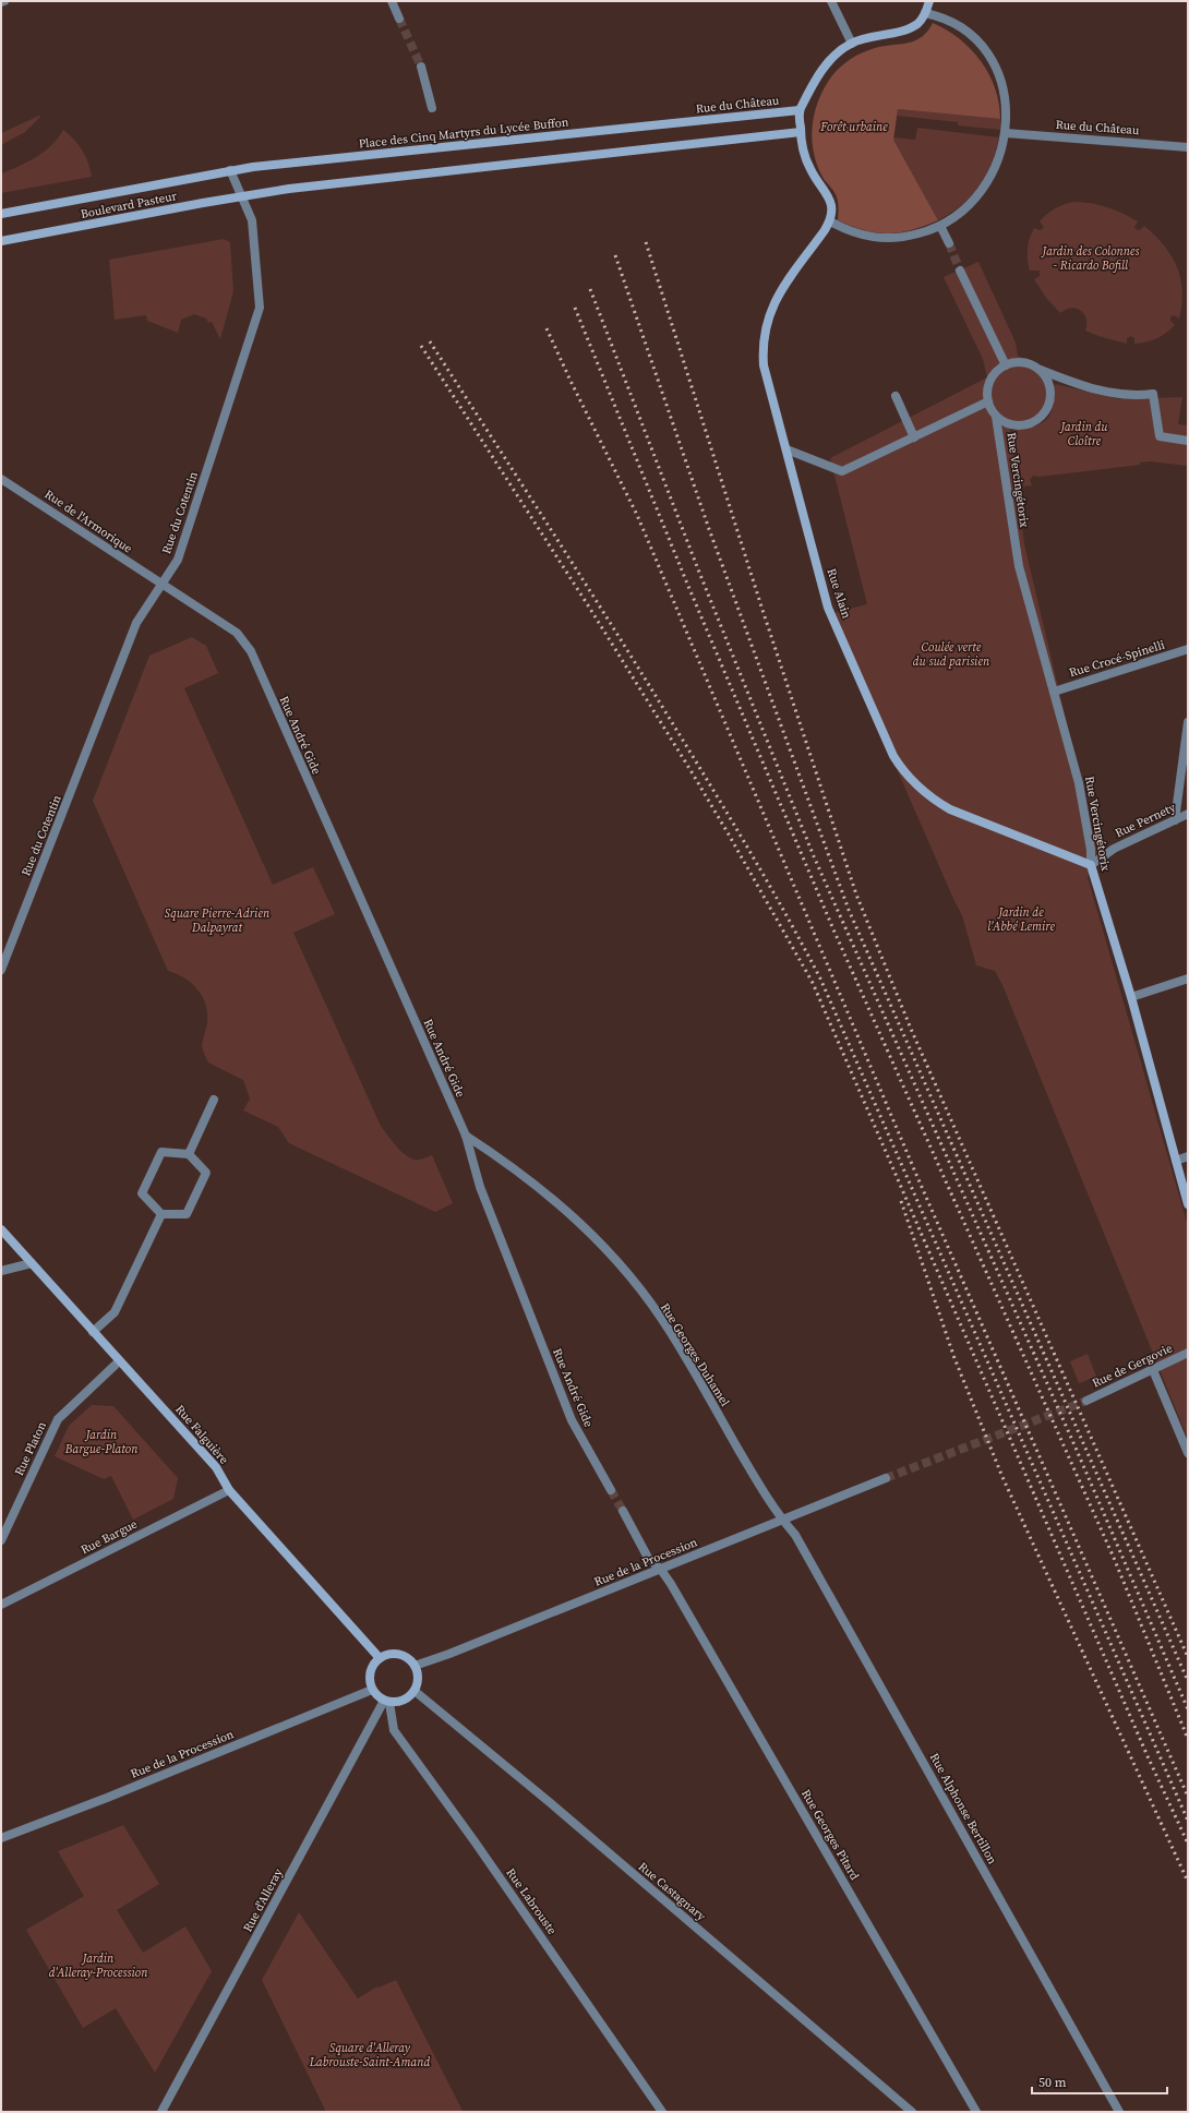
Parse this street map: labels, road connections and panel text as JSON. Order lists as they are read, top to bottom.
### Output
{
  "streets": {
    "main road": [
      "Rue du Château",
      "Place des Cinq Martyrs du Lycée Buffon",
      "Boulevard Pasteur",
      "Rue Vercingétorix",
      "Rue Alain",
      "Rue Falguière"
    ],
    "street": [
      "Rue du Cotentin",
      "Rue de l'Armorique",
      "Rue Crocé-Spinelli",
      "Rue André Gide",
      "Rue Pernety",
      "Rue Georges Duhamel",
      "Rue de Gergovie",
      "Rue Platon",
      "Rue Bargue",
      "Rue de la Procession",
      "Rue Alphonse Bertillon",
      "Rue Georges Pitard",
      "Rue Castagnary",
      "Rue d'Alleray",
      "Rue Labrouste"
    ]
  },
  "crossings": [
    ["Rue du Château", "Place des Cinq Martyrs du Lycée Buffon"],
    ["Place des Cinq Martyrs du Lycée Buffon", "Boulevard Pasteur"],
    ["Boulevard Pasteur", "Rue du Cotentin"],
    ["Rue Vercingétorix", "Rue Alain"],
    ["Rue Vercingétorix", "Rue Crocé-Spinelli"],
    ["Rue Vercingétorix", "Rue Pernety"],
    ["Rue du Cotentin", "Rue de l'Armorique"],
    ["Rue de l'Armorique", "Rue André Gide"],
    ["Rue Alain", "Rue Pernety"],
    ["Rue André Gide", "Rue Georges Duhamel"],
    ["Rue Georges Duhamel", "Rue de la Procession"],
    ["Rue Georges Duhamel", "Rue Alphonse Bertillon"],
    ["Rue Falguière", "Rue Platon"],
    ["Rue Falguière", "Rue Bargue"],
    ["Rue Falguière", "Rue de la Procession"],
    ["Rue Falguière", "Rue Castagnary"],
    ["Rue Falguière", "Rue d'Alleray"],
    ["Rue Falguière", "Rue Labrouste"],
    ["Rue de la Procession", "Rue Alphonse Bertillon"],
    ["Rue de la Procession", "Rue Georges Pitard"],
    ["Rue de la Procession", "Rue Castagnary"],
    ["Rue de la Procession", "Rue d'Alleray"],
    ["Rue de la Procession", "Rue Labrouste"],
    ["Rue Castagnary", "Rue d'Alleray"],
    ["Rue Castagnary", "Rue Labrouste"],
    ["Rue d'Alleray", "Rue Labrouste"]
  ],
  "parks": [
    "Forêt urbaine",
    "Jardin des Colonnes - Ricardo Bofill",
    "Jardin du Cloître",
    "Coulée verte du sud parisien",
    "Jardin de l'Abbé Lemire",
    "Square Pierre-Adrien Dalpayrat",
    "Jardin Bargue-Platon",
    "Jardin d'Alleray-Procession",
    "Square d'Alleray Labrouste-Saint-Amand"
  ],
  "scale_bar": "50 m"
}
